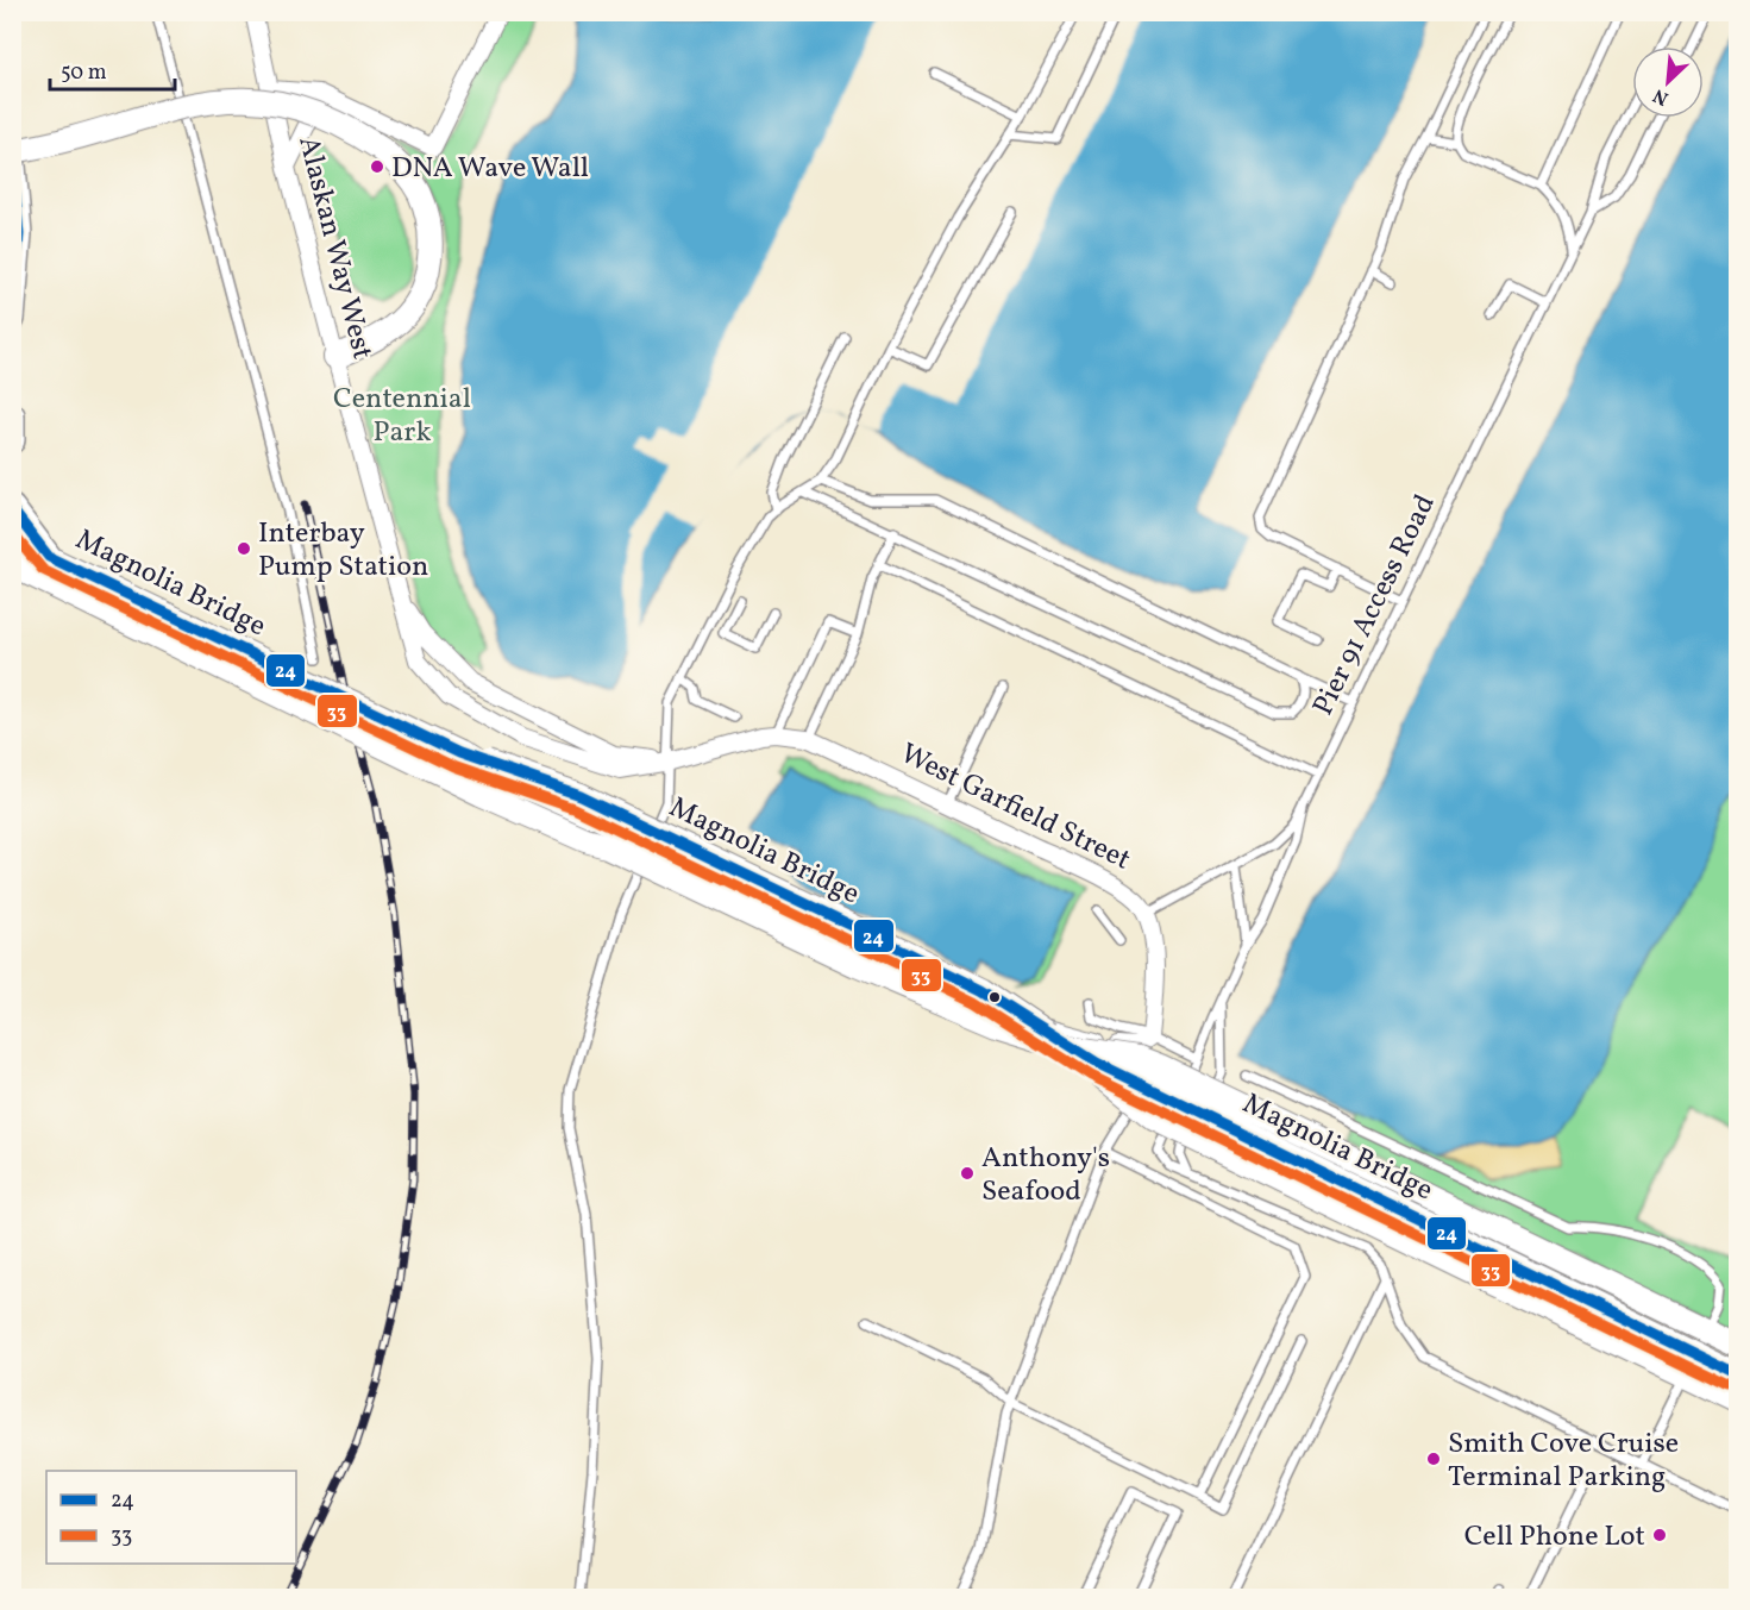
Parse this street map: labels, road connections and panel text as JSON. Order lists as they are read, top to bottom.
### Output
{
  "streets": {
    "main road": ["Magnolia Bridge"],
    "street": ["Alaskan Way West", "West Garfield Street"],
    "lane": ["Pier 91 Access Road"]
  },
  "crossings": [
    ["Alaskan Way West", "West Garfield Street"],
    ["Pier 91 Access Road", "West Garfield Street"]
  ],
  "parks": ["Centennial Park"],
  "places": [
    "DNA Wave Wall",
    "Interbay Pump Station",
    "Anthony's Seafood",
    "Smith Cove Cruise Terminal Parking",
    "Cell Phone Lot"
  ],
  "lines": ["transit line 24", "transit line 33"],
  "legend": ["24", "33"],
  "scale_bar": "50 m",
  "north": "bottom left"
}
